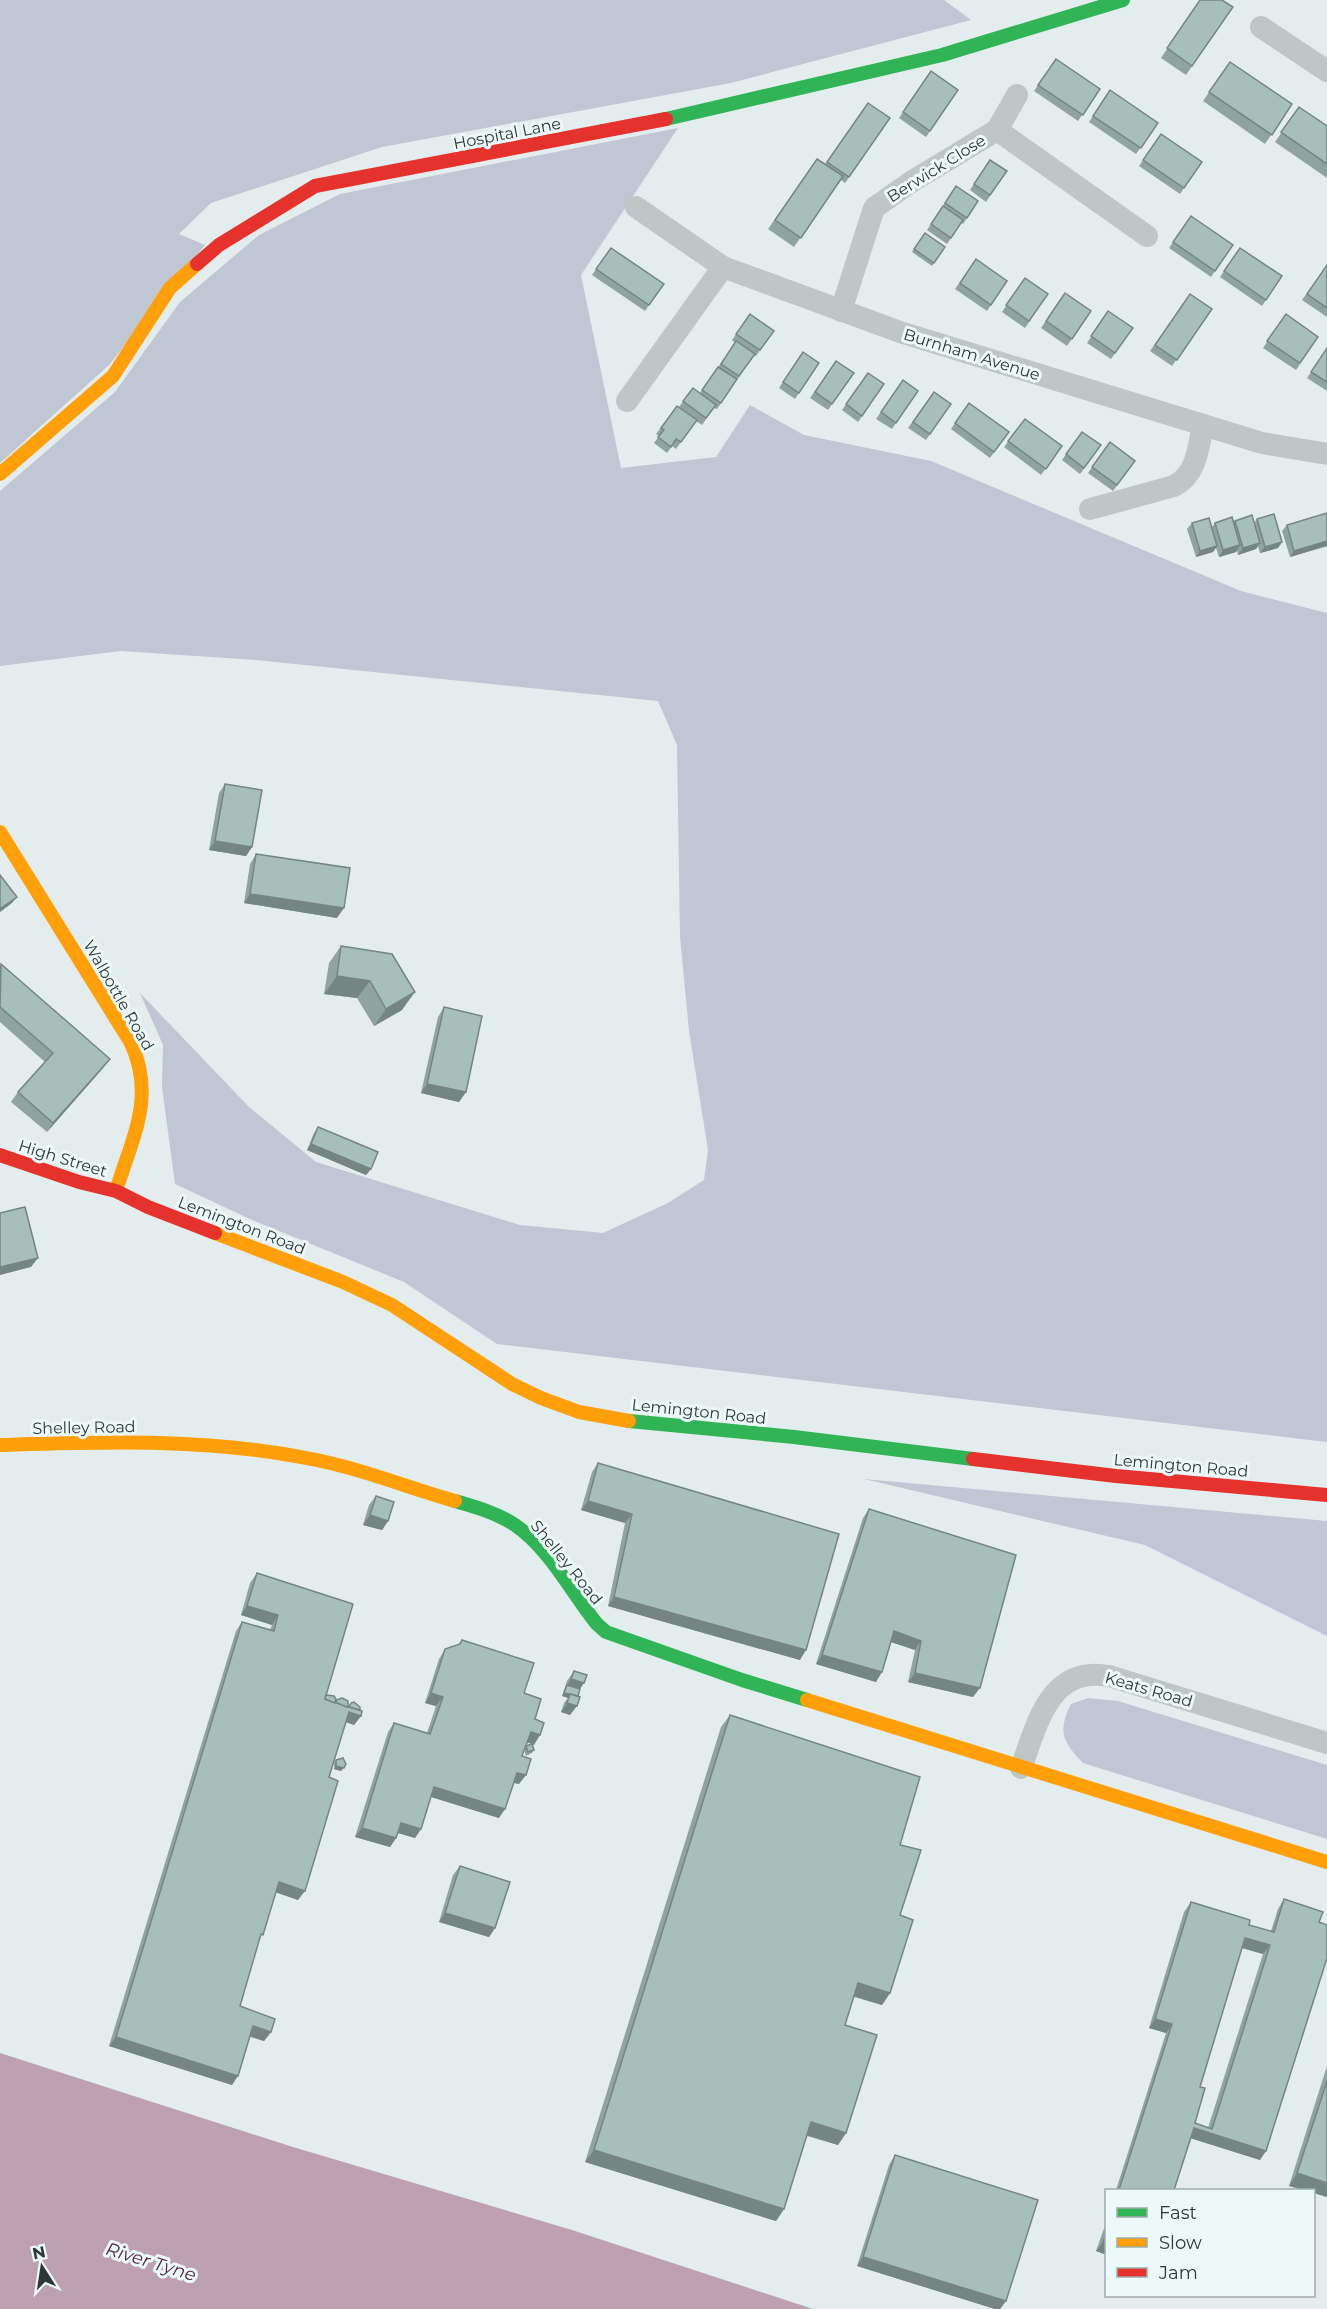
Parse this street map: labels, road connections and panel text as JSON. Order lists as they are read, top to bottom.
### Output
{
  "streets": {
    "street": [
      "Hospital Lane",
      "Berwick Close",
      "Burnham Avenue",
      "Walbottle Road",
      "High Street",
      "Lemington Road",
      "Shelley Road",
      "Keats Road"
    ]
  },
  "crossings": [
    ["Berwick Close", "Burnham Avenue"],
    ["Walbottle Road", "High Street"],
    ["Walbottle Road", "Lemington Road"],
    ["High Street", "Lemington Road"],
    ["Shelley Road", "Keats Road"]
  ],
  "water": ["River Tyne"],
  "legend": ["Fast", "Slow", "Jam"],
  "north": "top"
}
